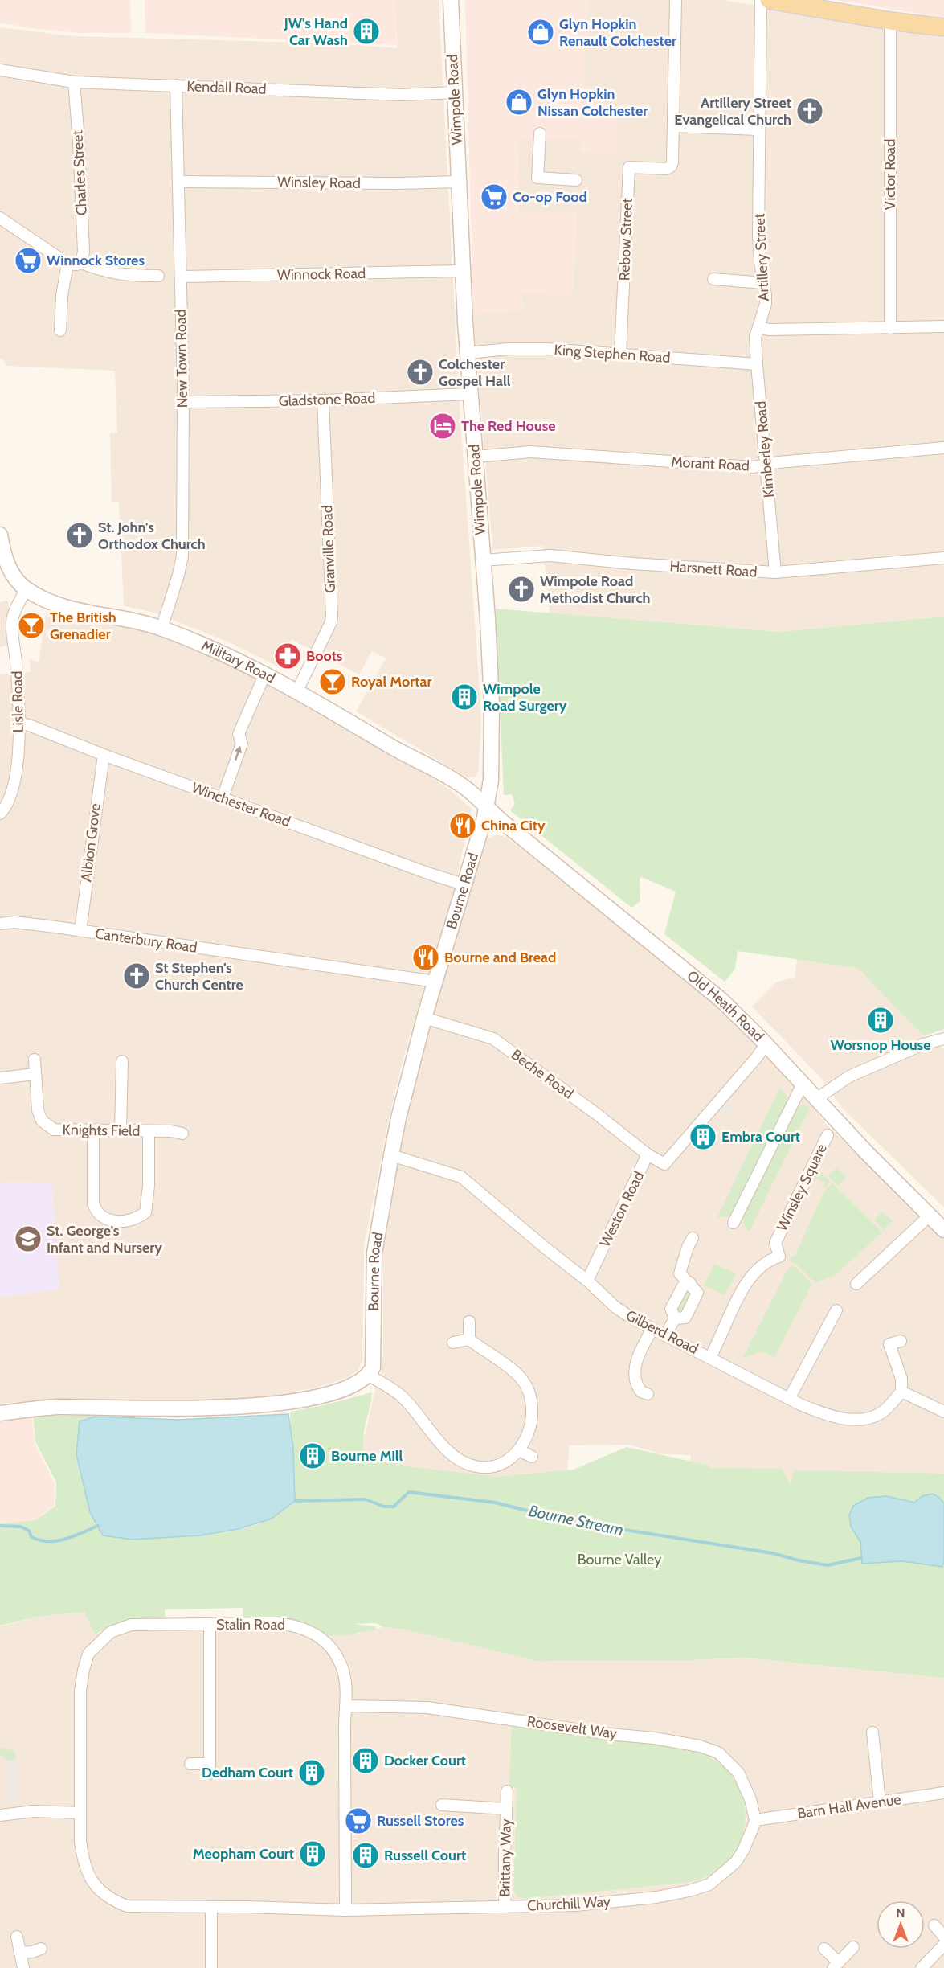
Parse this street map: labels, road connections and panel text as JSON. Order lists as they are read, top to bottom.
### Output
{
  "streets": {
    "street": [
      "Kendall Road",
      "Wimpole Road",
      "Charles Street",
      "Victor Road",
      "Winsley Road",
      "Rebow Street",
      "Artillery Street",
      "Winnock Road",
      "King Stephen Road",
      "New Town Road",
      "Gladstone Road",
      "Kimberley Road",
      "Morant Road",
      "Granville Road",
      "Harsnett Road",
      "Military Road",
      "Lisle Road",
      "Winchester Road",
      "Albion Grove",
      "Bourne Road",
      "Canterbury Road",
      "Old Heath Road",
      "Beche Road",
      "Knights Field",
      "Winsley Square",
      "Weston Road",
      "Gilberd Road",
      "Stalin Road",
      "Roosevelt Way",
      "Barn Hall Avenue",
      "Brittany Way",
      "Churchill Way"
    ]
  },
  "crossings": [
    ["Kendall Road", "Wimpole Road"],
    ["Kendall Road", "Charles Street"],
    ["Kendall Road", "New Town Road"],
    ["Wimpole Road", "Winsley Road"],
    ["Wimpole Road", "Winnock Road"],
    ["Wimpole Road", "King Stephen Road"],
    ["Wimpole Road", "Gladstone Road"],
    ["Wimpole Road", "Morant Road"],
    ["Wimpole Road", "Harsnett Road"],
    ["Wimpole Road", "Military Road"],
    ["Wimpole Road", "Bourne Road"],
    ["Wimpole Road", "Old Heath Road"],
    ["Winsley Road", "New Town Road"],
    ["Rebow Street", "King Stephen Road"],
    ["Artillery Street", "Kimberley Road"],
    ["Winnock Road", "New Town Road"],
    ["King Stephen Road", "Kimberley Road"],
    ["New Town Road", "Gladstone Road"],
    ["New Town Road", "Military Road"],
    ["Gladstone Road", "Granville Road"],
    ["Kimberley Road", "Morant Road"],
    ["Kimberley Road", "Harsnett Road"],
    ["Granville Road", "Military Road"],
    ["Military Road", "Lisle Road"],
    ["Military Road", "Bourne Road"],
    ["Military Road", "Old Heath Road"],
    ["Lisle Road", "Winchester Road"],
    ["Winchester Road", "Albion Grove"],
    ["Winchester Road", "Bourne Road"],
    ["Albion Grove", "Canterbury Road"],
    ["Bourne Road", "Canterbury Road"],
    ["Bourne Road", "Old Heath Road"],
    ["Bourne Road", "Beche Road"],
    ["Bourne Road", "Gilberd Road"],
    ["Old Heath Road", "Weston Road"],
    ["Beche Road", "Weston Road"],
    ["Winsley Square", "Gilberd Road"],
    ["Weston Road", "Gilberd Road"],
    ["Stalin Road", "Roosevelt Way"],
    ["Stalin Road", "Churchill Way"],
    ["Roosevelt Way", "Barn Hall Avenue"],
    ["Roosevelt Way", "Churchill Way"],
    ["Barn Hall Avenue", "Churchill Way"],
    ["Brittany Way", "Churchill Way"]
  ],
  "water": ["Bourne Stream"],
  "parks": ["Bourne Valley"],
  "places": {
    "building": [
      "JW's Hand Car Wash",
      "Wimpole Road Surgery",
      "Worsnop House",
      "Embra Court",
      "Bourne Mill",
      "Docker Court",
      "Dedham Court",
      "Meopham Court",
      "Russell Court"
    ],
    "shop": ["Glyn Hopkin Renault Colchester", "Glyn Hopkin Nissan Colchester"],
    "church": [
      "Artillery Street Evangelical Church",
      "Colchester Gospel Hall",
      "St. John's Orthodox Church",
      "Wimpole Road Methodist Church",
      "St Stephen's Church Centre"
    ],
    "supermarket": ["Co-op Food", "Winnock Stores", "Russell Stores"],
    "hotel": ["The Red House"],
    "bar": ["The British Grenadier", "Royal Mortar"],
    "pharmacy": ["Boots"],
    "restaurant": ["China City", "Bourne and Bread"],
    "school or university": ["St. George's Infant and Nursery"]
  },
  "north": "top"
}
